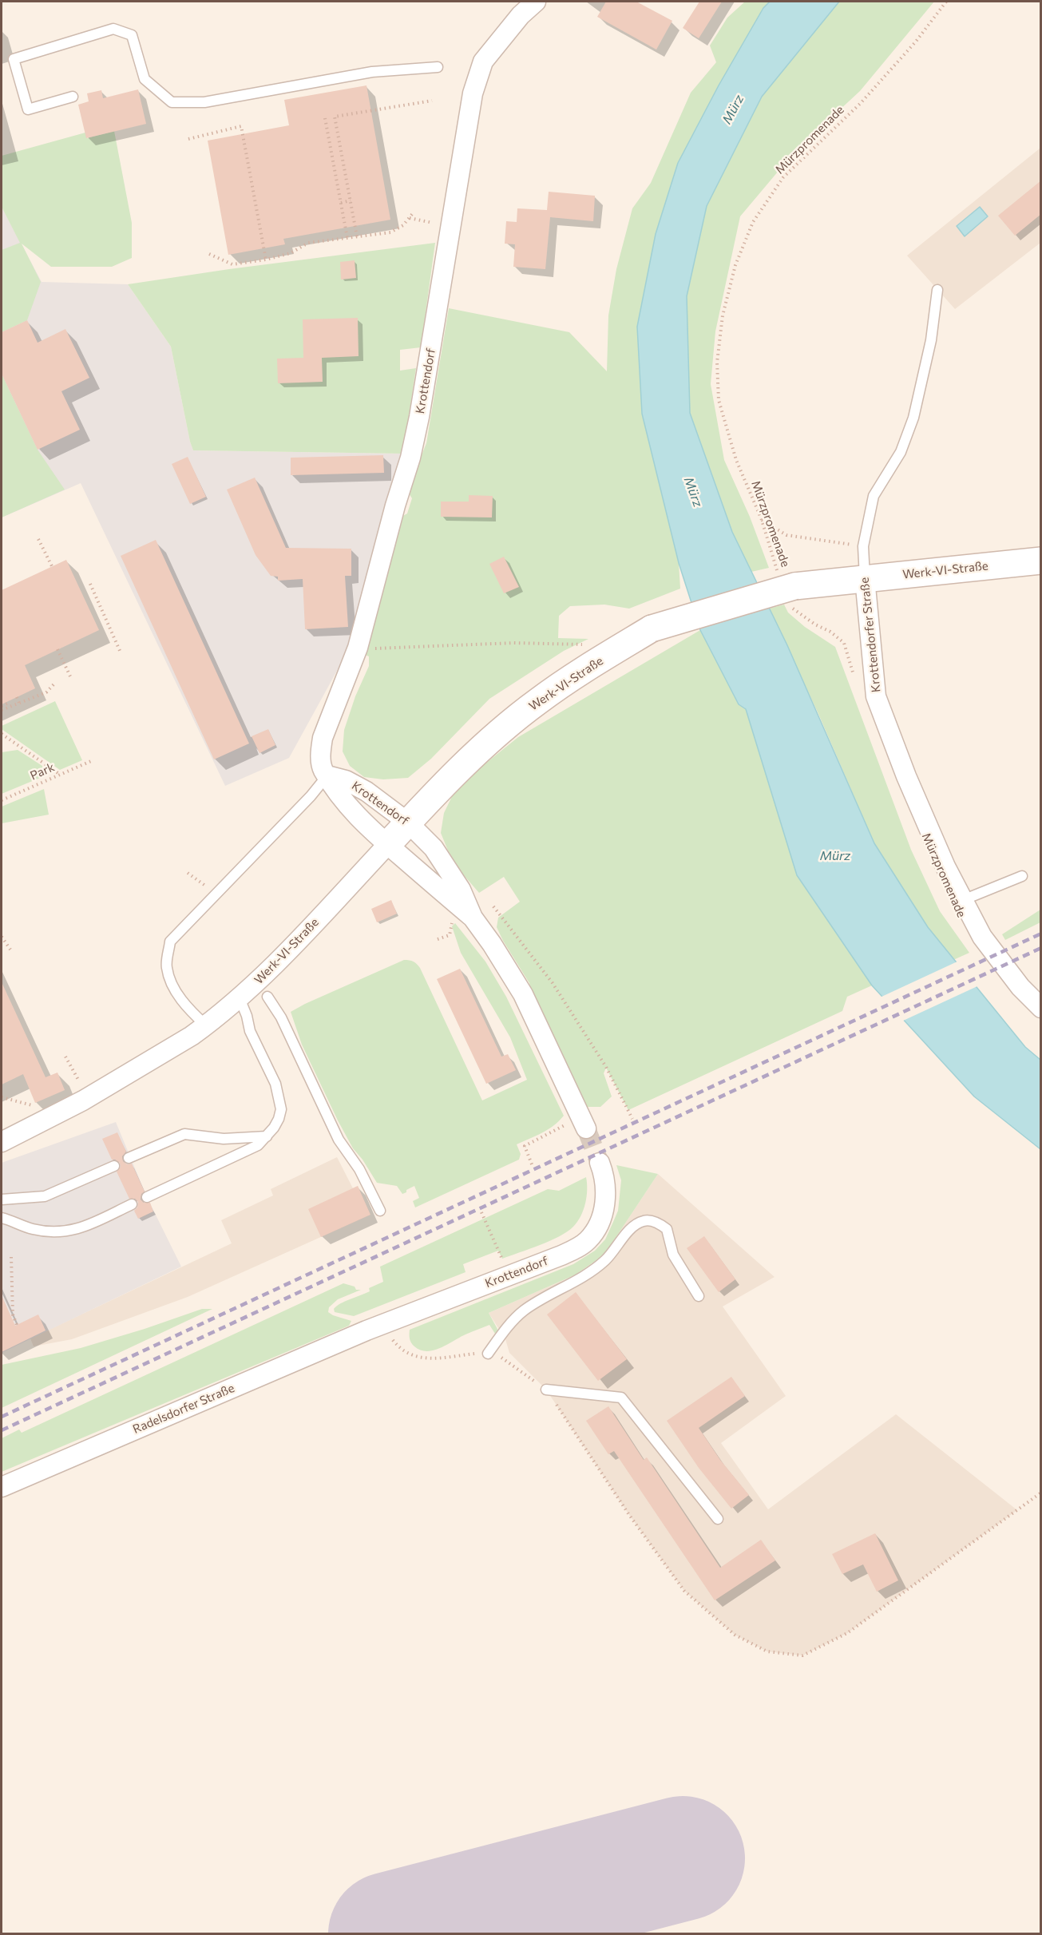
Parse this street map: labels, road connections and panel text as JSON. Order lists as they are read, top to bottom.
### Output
{
  "streets": {
    "main road": ["Werk-VI-Straße"],
    "street": ["Krottendorf", "Krottendorfer Straße", "Radelsdorfer Straße"],
    "path": ["Mürzpromenade", "Park"]
  },
  "crossings": [
    ["Mürzpromenade", "Werk-VI-Straße"],
    ["Krottendorf", "Werk-VI-Straße"],
    ["Krottendorf", "Radelsdorfer Straße"],
    ["Werk-VI-Straße", "Krottendorfer Straße"]
  ],
  "water": ["Mürz"]
}
